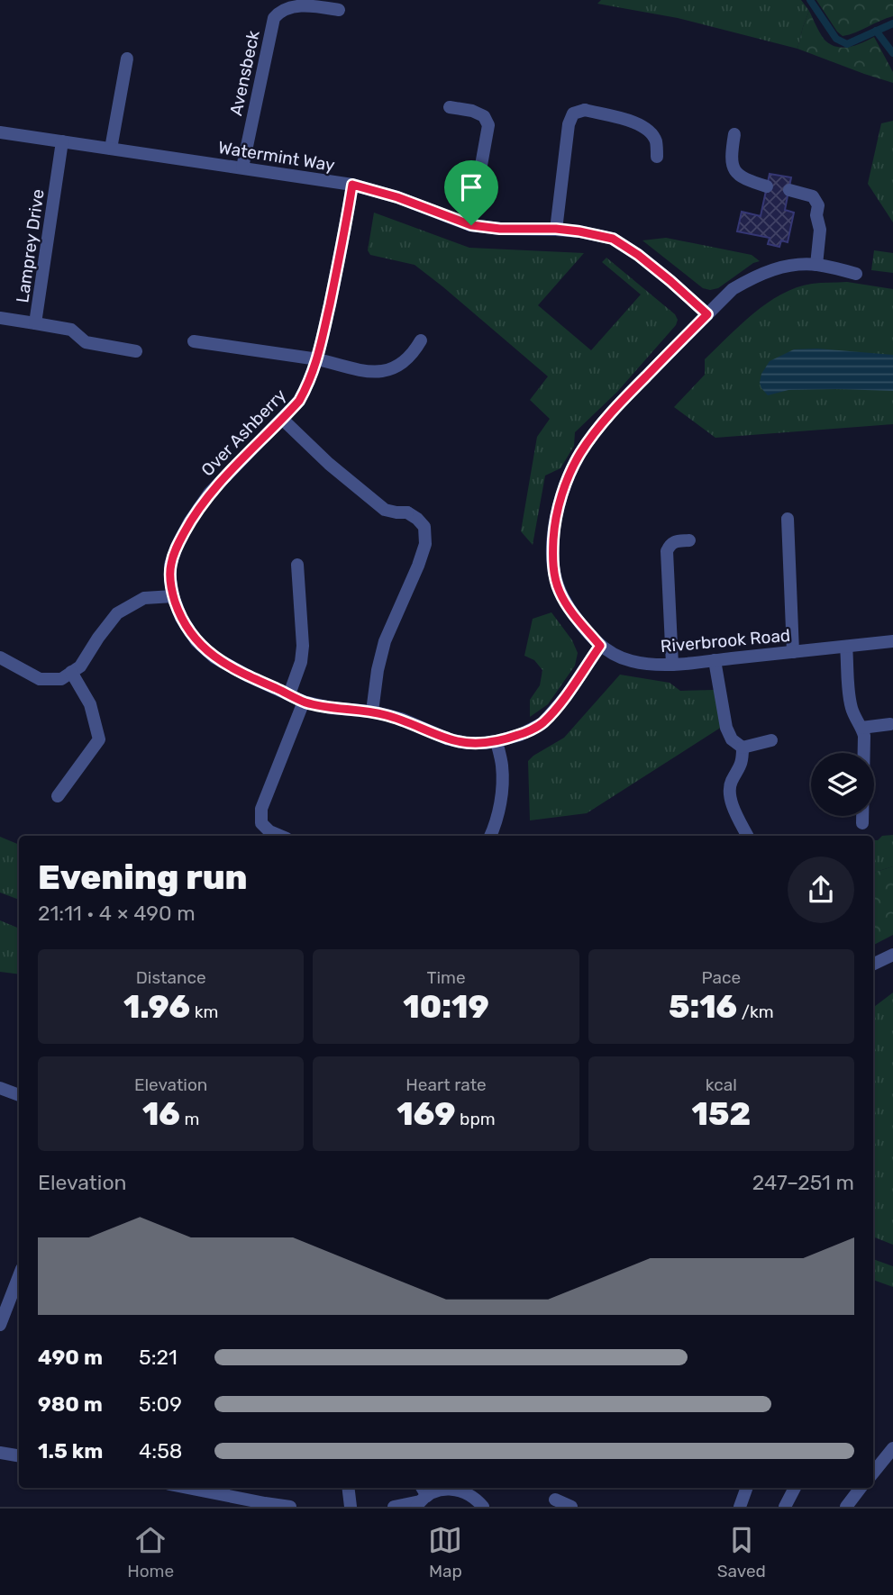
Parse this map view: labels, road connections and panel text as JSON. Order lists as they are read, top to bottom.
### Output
{
  "streets": {
    "street": [
      "Avensbeck",
      "Watermint Way",
      "Lamprey Drive",
      "Over Ashberry",
      "Riverbrook Road"
    ]
  },
  "crossings": [
    ["Avensbeck", "Watermint Way"],
    ["Watermint Way", "Lamprey Drive"],
    ["Watermint Way", "Over Ashberry"],
    ["Watermint Way", "Riverbrook Road"],
    ["Over Ashberry", "Riverbrook Road"]
  ],
  "page": {
    "heading": ["Evening run", "21:11 · 4 × 490 m"],
    "stats": [
      ["Distance", "1.96 km"],
      ["Time", "10:19"],
      ["Pace", "5:16 /km"],
      ["Elevation", "16 m"],
      ["Heart rate", "169 bpm"],
      ["kcal", "152"]
    ],
    "chart": ["Elevation", "247–251 m"],
    "list": [
      {
        "name": "490 m",
        "note": "5:21"
      },
      {
        "name": "980 m",
        "note": "5:09"
      },
      {
        "name": "1.5 km",
        "note": "4:58"
      }
    ],
    "tabs": ["Home", "Map", "Saved"]
  }
}
